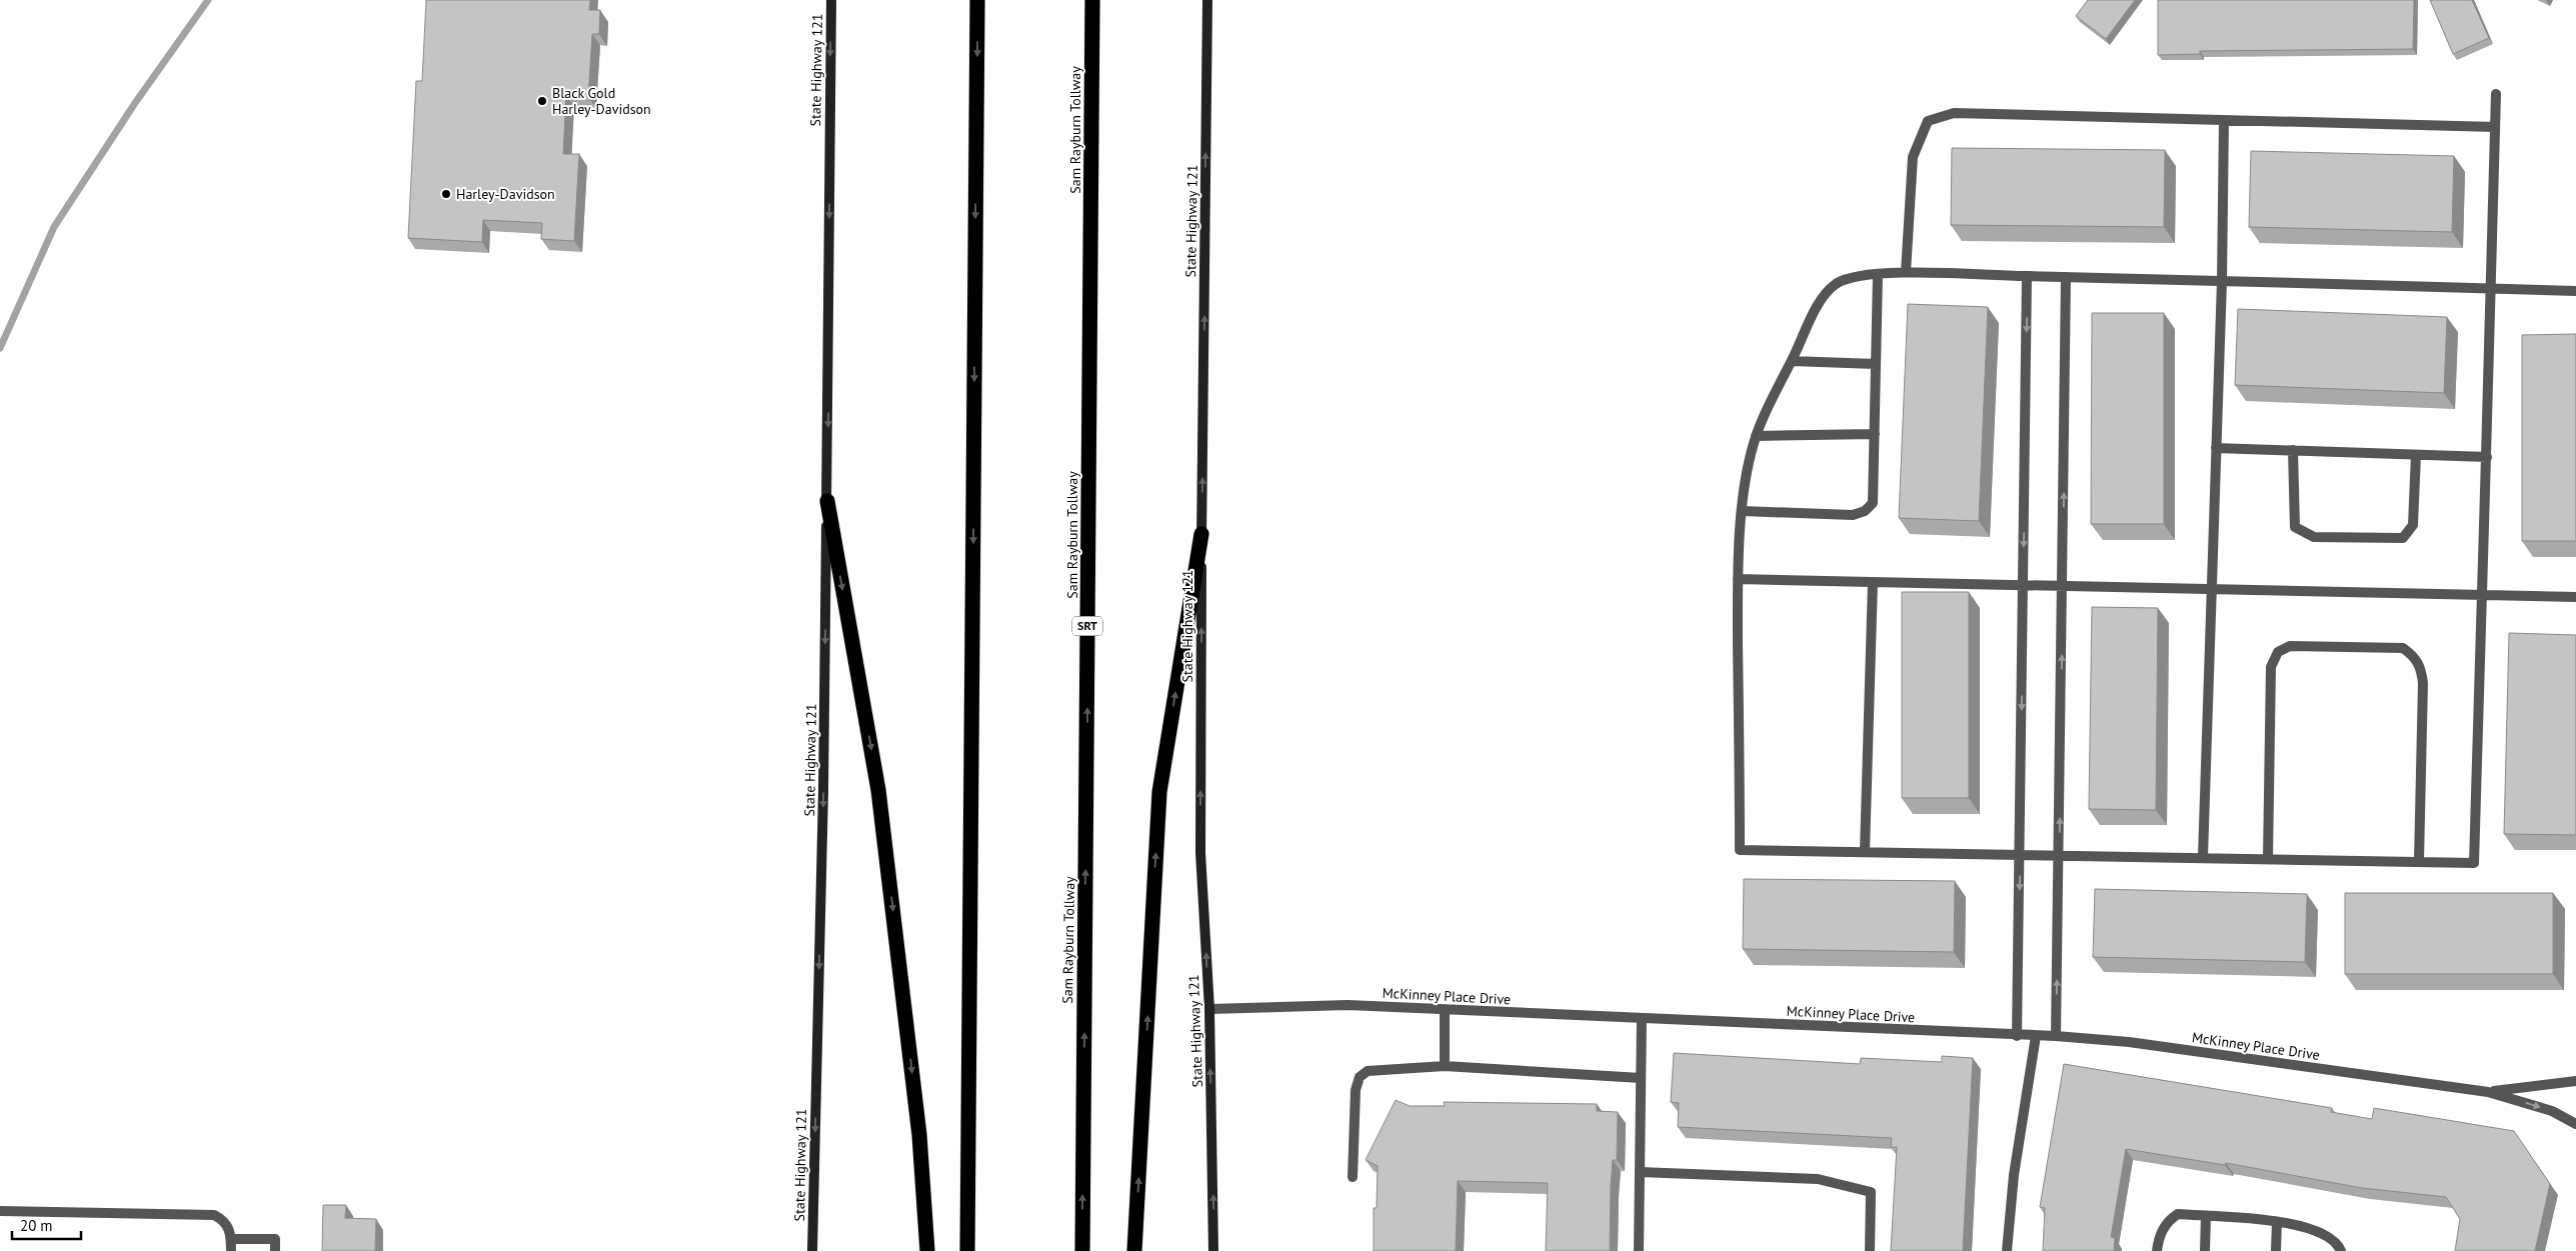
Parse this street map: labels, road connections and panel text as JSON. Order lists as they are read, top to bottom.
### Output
{
  "streets": {
    "highway": ["Sam Rayburn Tollway", "SRT"],
    "main road": ["State Highway 121"],
    "street": ["McKinney Place Drive"]
  },
  "crossings": [
    ["State Highway 121", "McKinney Place Drive"]
  ],
  "places": ["Black Gold Harley-Davidson", "Harley-Davidson"],
  "scale_bar": "20 m"
}
